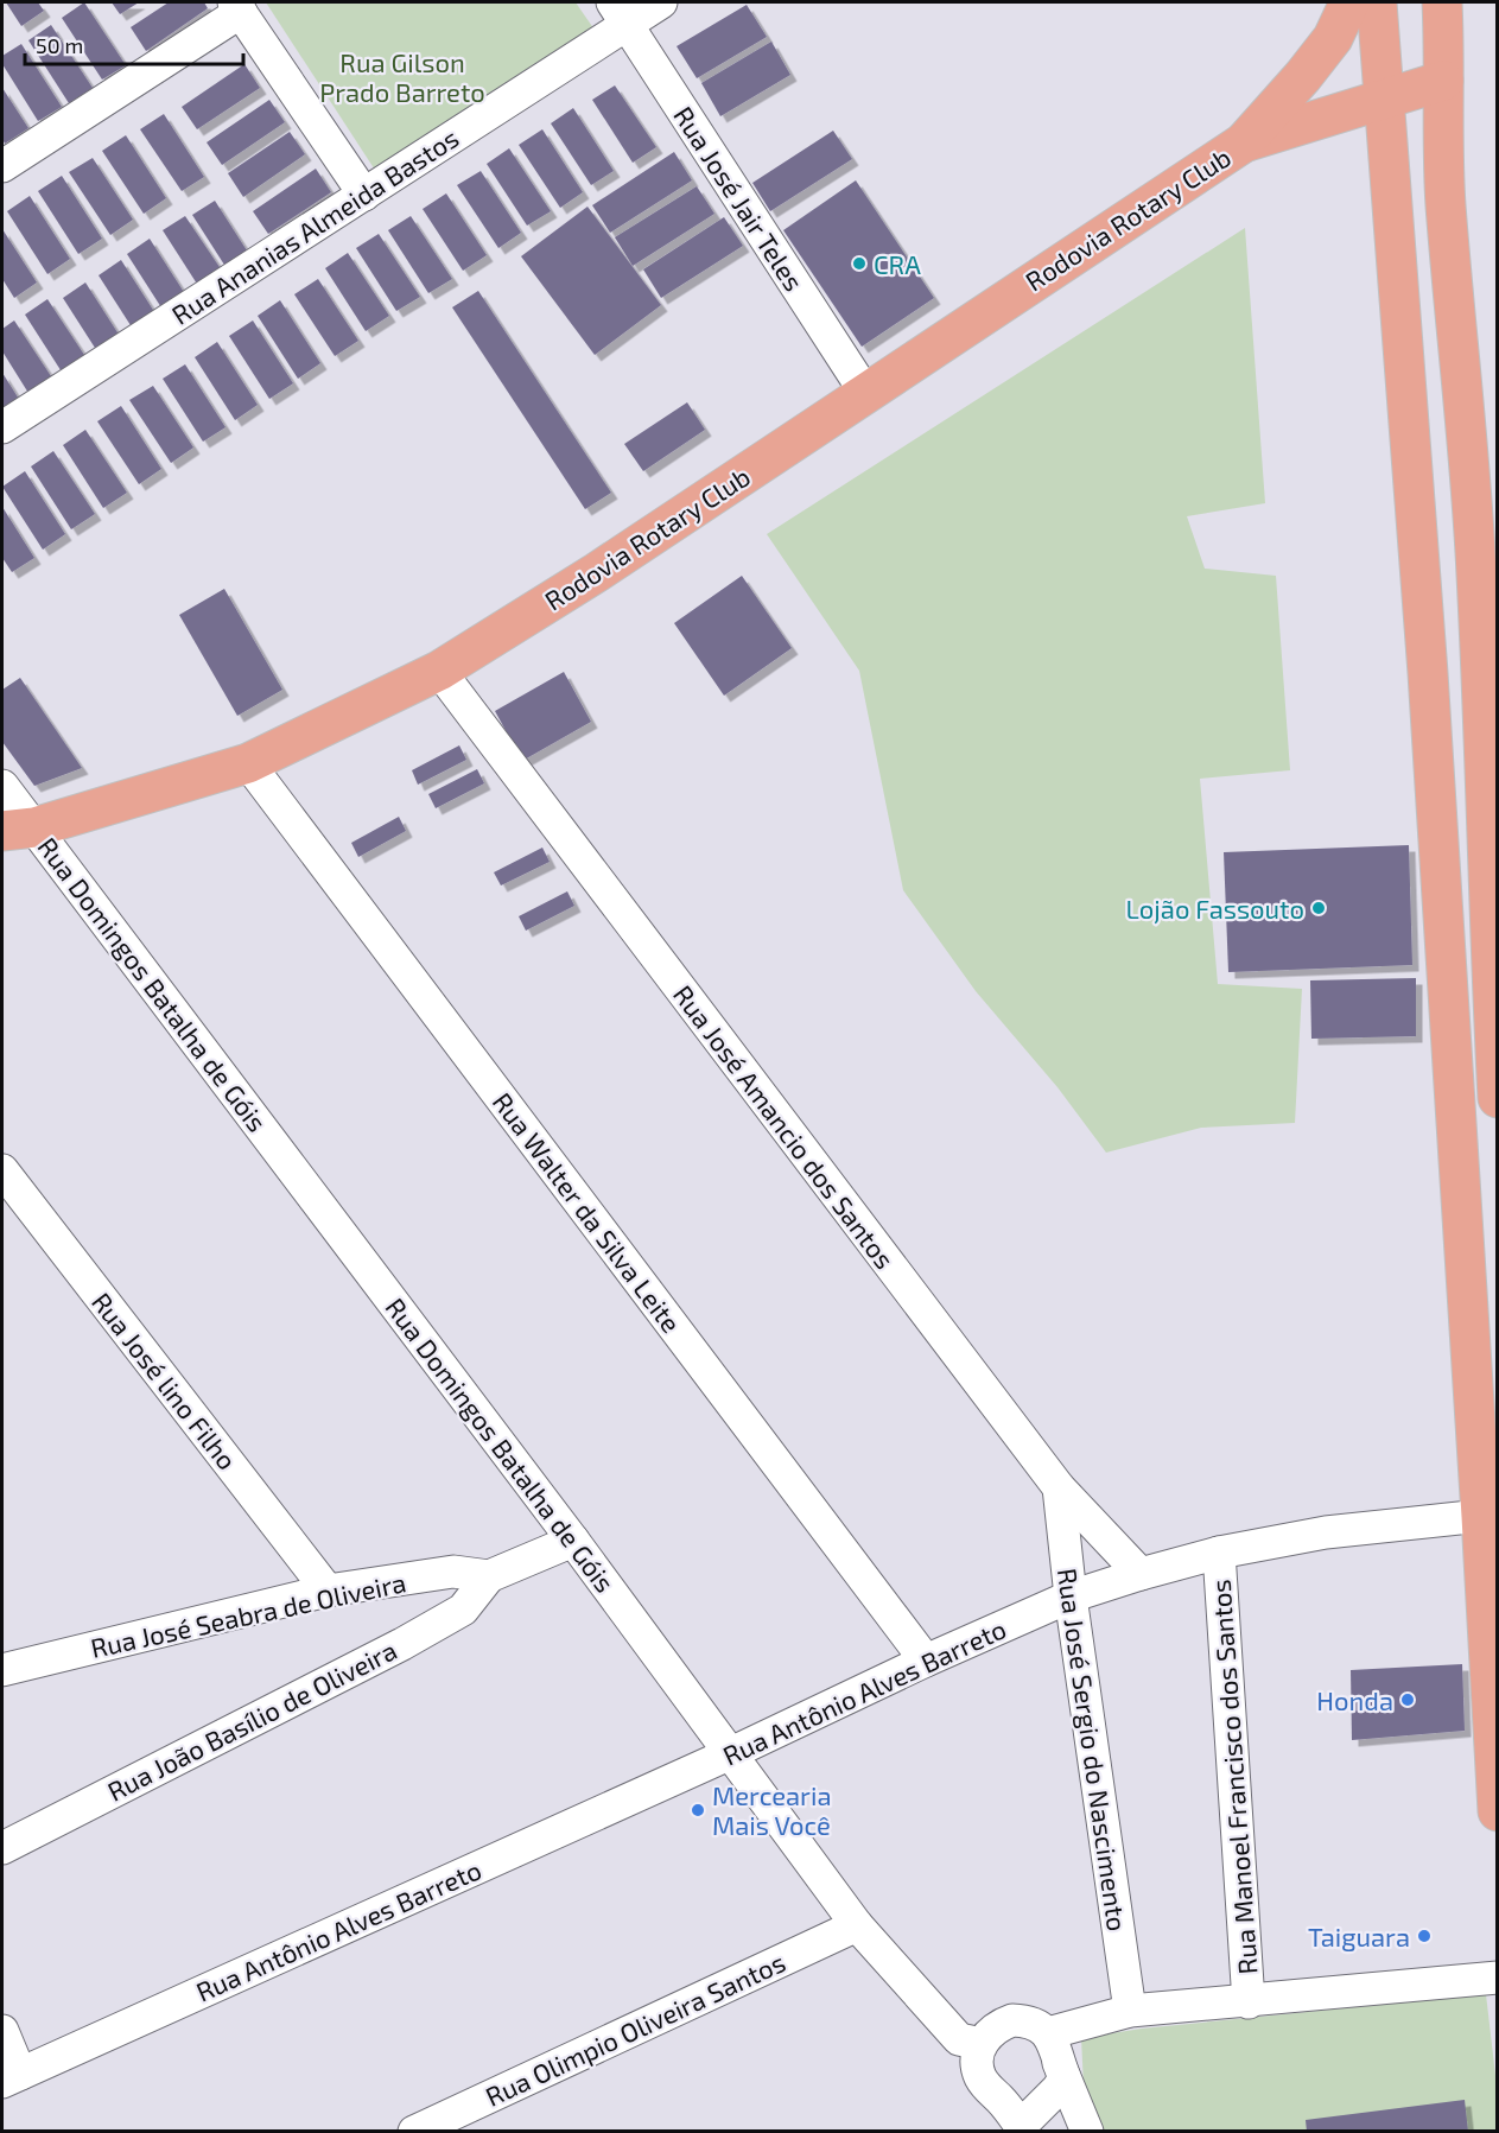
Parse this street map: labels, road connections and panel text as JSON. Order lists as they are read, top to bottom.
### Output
{
  "streets": {
    "main road": ["Rodovia Rotary Club"],
    "street": [
      "Rua José Jair Teles",
      "Rua Ananias Almeida Bastos",
      "Rua Domingos Batalha de Góis",
      "Rua José Amancio dos Santos",
      "Rua Walter da Silva Leite",
      "Rua José lino Filho",
      "Rua José Seabra de Oliveira",
      "Rua Antônio Alves Barreto",
      "Rua João Basílio de Oliveira",
      "Rua José Sergio do Nascimento",
      "Rua Manoel Francisco dos Santos",
      "Rua Olimpio Oliveira Santos"
    ]
  },
  "crossings": [
    ["Rua José Jair Teles", "Rodovia Rotary Club"],
    ["Rua José Jair Teles", "Rua Ananias Almeida Bastos"],
    ["Rodovia Rotary Club", "Rua Domingos Batalha de Góis"],
    ["Rodovia Rotary Club", "Rua José Amancio dos Santos"],
    ["Rodovia Rotary Club", "Rua Walter da Silva Leite"],
    ["Rua Domingos Batalha de Góis", "Rua Antônio Alves Barreto"],
    ["Rua Domingos Batalha de Góis", "Rua Olimpio Oliveira Santos"],
    ["Rua José Amancio dos Santos", "Rua Antônio Alves Barreto"],
    ["Rua José Amancio dos Santos", "Rua José Sergio do Nascimento"],
    ["Rua Walter da Silva Leite", "Rua Antônio Alves Barreto"],
    ["Rua José lino Filho", "Rua José Seabra de Oliveira"],
    ["Rua José Seabra de Oliveira", "Rua João Basílio de Oliveira"],
    ["Rua Antônio Alves Barreto", "Rua José Sergio do Nascimento"],
    ["Rua Antônio Alves Barreto", "Rua Manoel Francisco dos Santos"]
  ],
  "parks": ["Rua Gilson Prado Barreto"],
  "places": [
    "CRA",
    "Lojão Fassouto",
    "Honda",
    "Mercearia Mais Você",
    "Taiguara"
  ],
  "scale_bar": "50 m"
}
